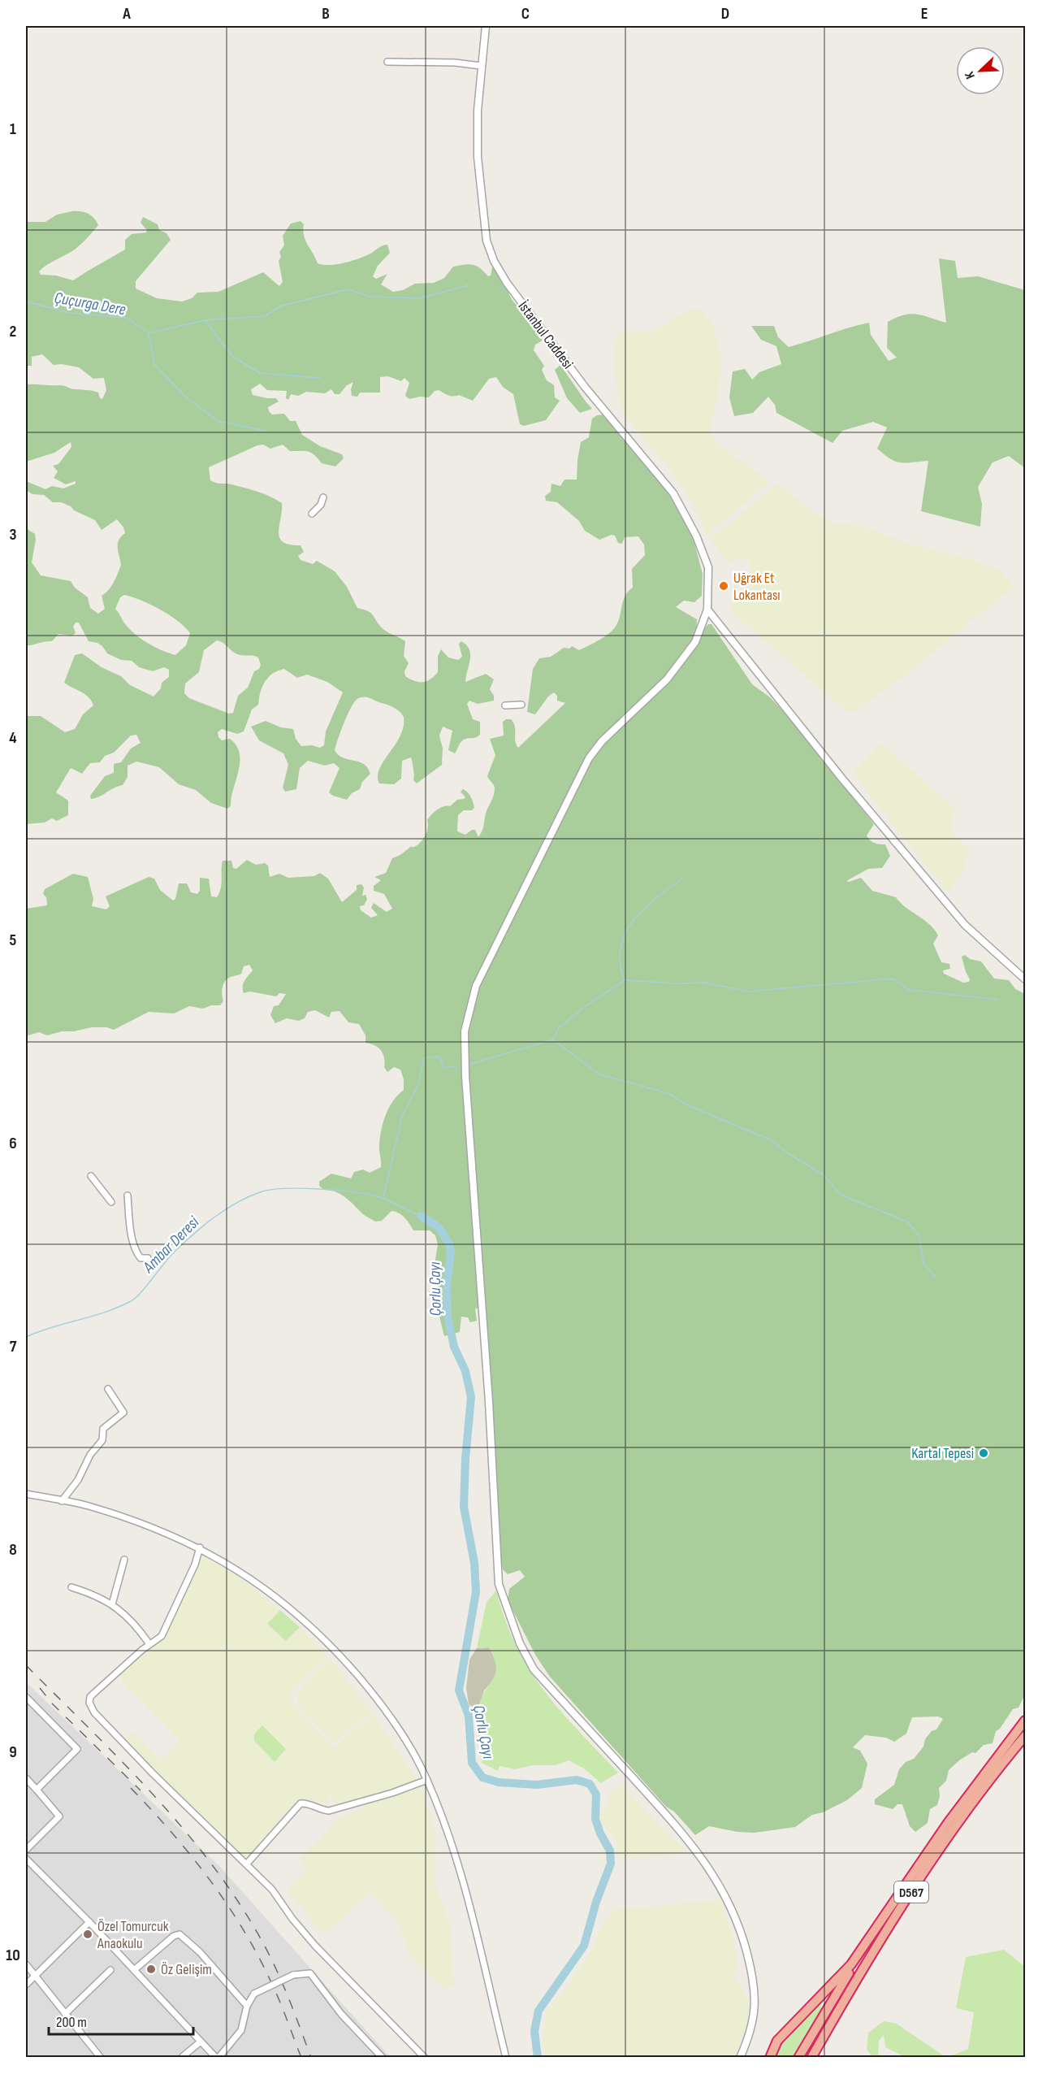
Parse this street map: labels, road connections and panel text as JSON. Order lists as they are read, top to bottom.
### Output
{
  "streets": {
    "highway": ["D567"],
    "street": ["İstanbul Caddesi"]
  },
  "water": ["Çuçurga Dere", "Ambar Deresi", "Çorlu Çayı"],
  "places": [
    "Uğrak Et Lokantası",
    "Kartal Tepesi",
    "Özel Tomurcuk Anaokulu",
    "Öz Gelişim"
  ],
  "scale_bar": "200 m",
  "north": "bottom left",
  "grid": {
    "columns": [
      "A",
      "B",
      "C",
      "D",
      "E"
    ],
    "rows": [
      "1",
      "2",
      "3",
      "4",
      "5",
      "6",
      "7",
      "8",
      "9",
      "10"
    ]
  }
}
